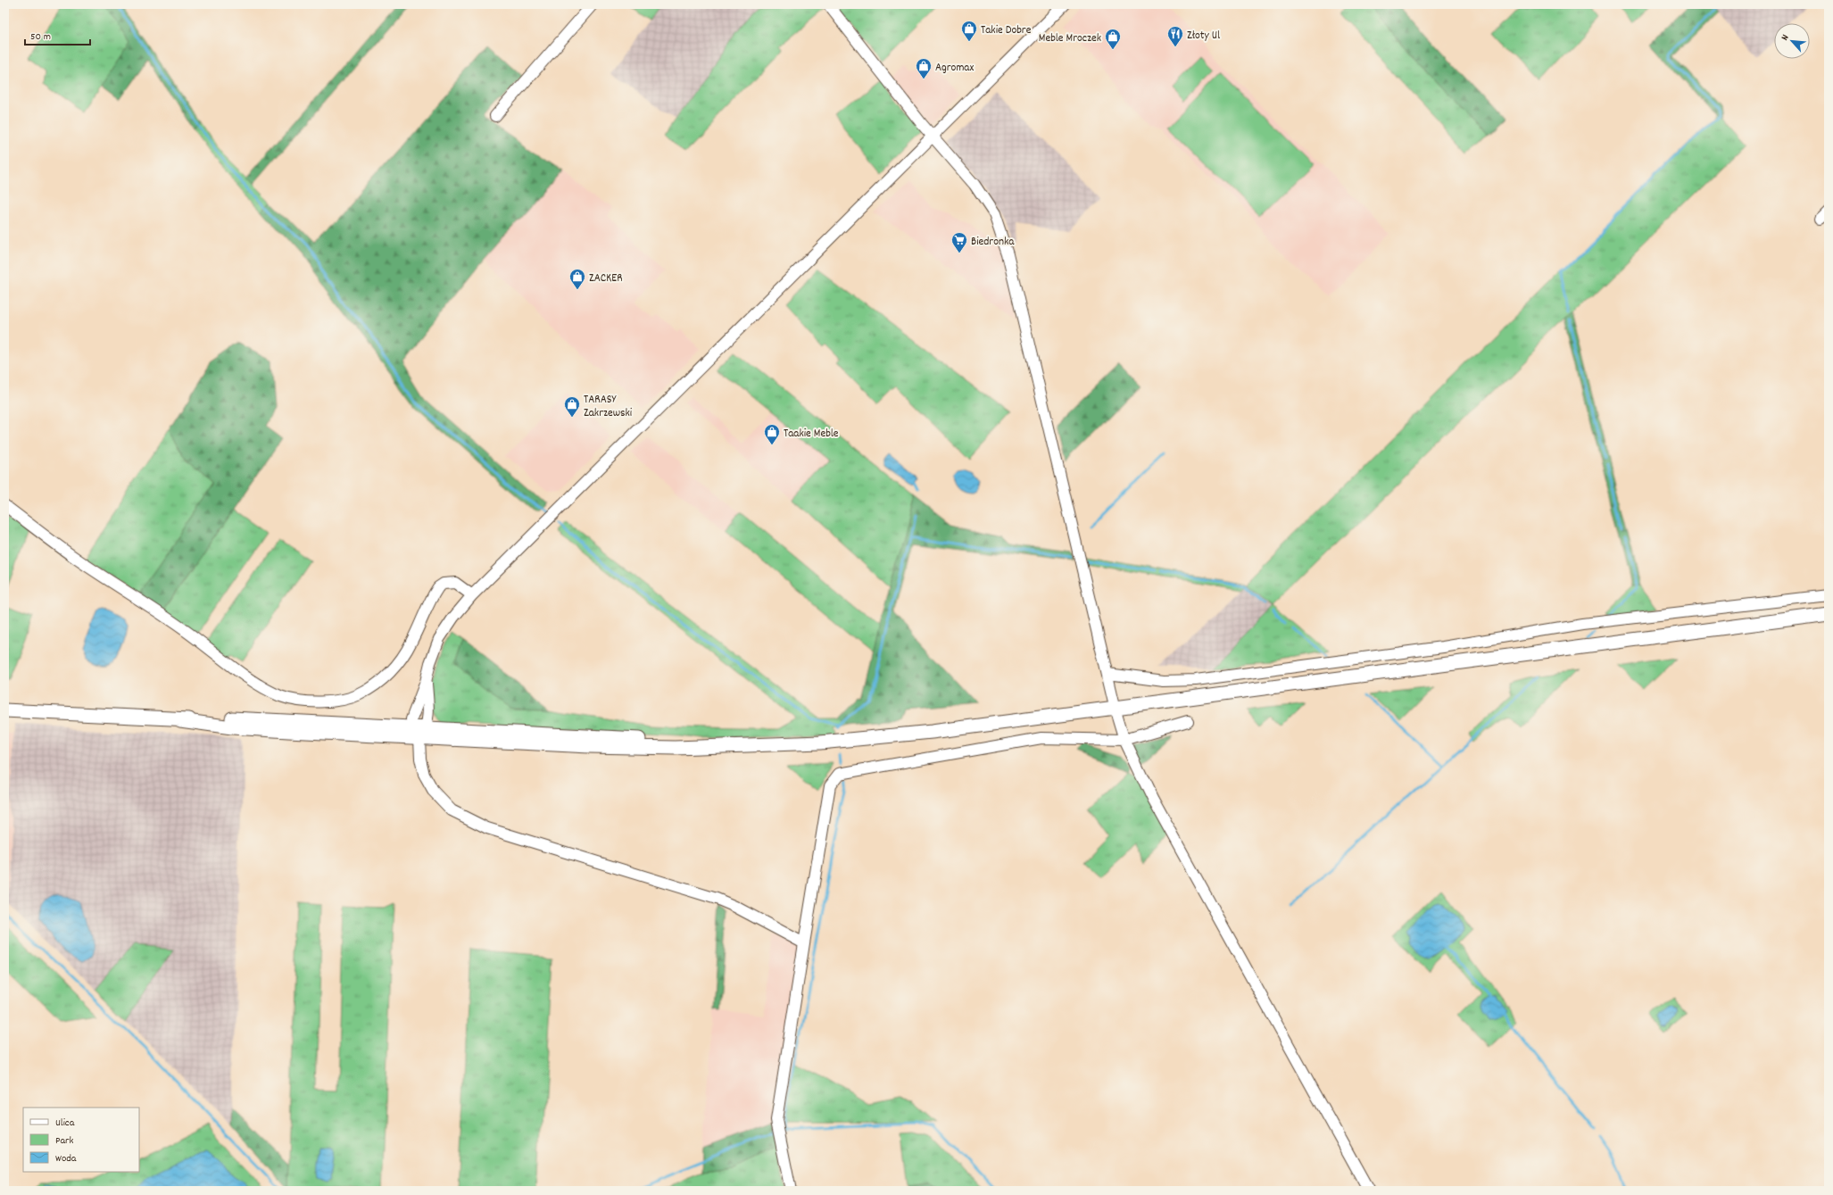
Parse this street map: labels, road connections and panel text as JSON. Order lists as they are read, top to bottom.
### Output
{
  "places": {
    "shop": [
      "Takie Dobre",
      "Meble Mroczek",
      "Agromax",
      "ZACKER",
      "TARASY Zakrzewski",
      "Taakie Meble"
    ],
    "restaurant": ["Złoty Ul"],
    "supermarket": ["Biedronka"]
  },
  "legend": ["Ulica", "Park", "Woda"],
  "scale_bar": "50 m",
  "north": "top left"
}
